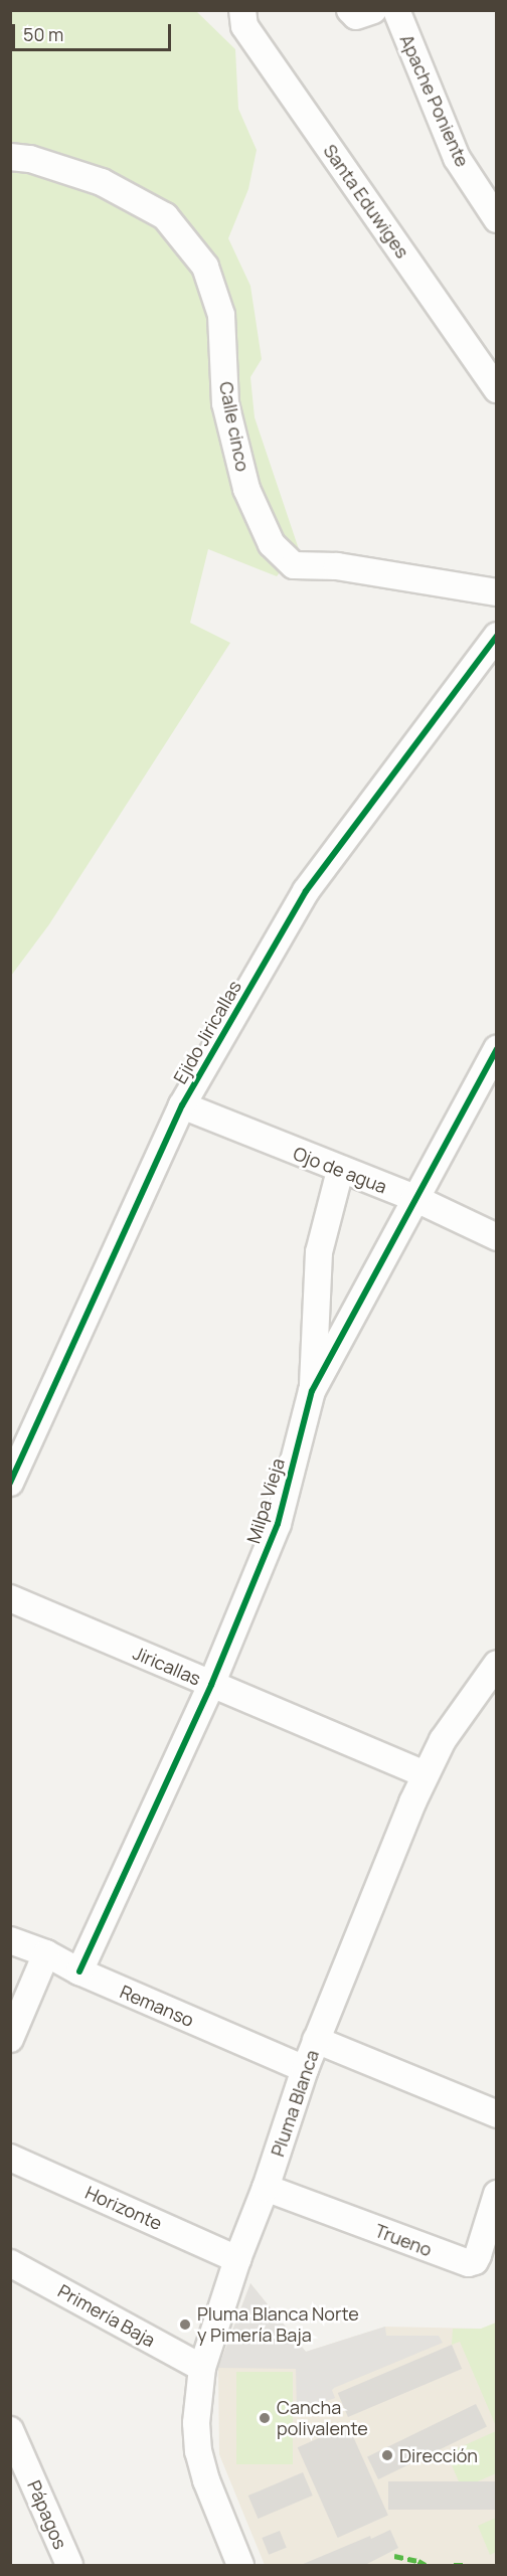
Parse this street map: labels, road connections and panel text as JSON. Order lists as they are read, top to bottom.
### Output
{
  "streets": {
    "street": [
      "Apache Poniente",
      "Santa Eduwiges",
      "Calle cinco",
      "Ejido Jiricallas",
      "Ojo de agua",
      "Milpa Vieja",
      "Jiricallas",
      "Remanso",
      "Pluma Blanca",
      "Horizonte",
      "Trueno",
      "Primería Baja",
      "Pápagos"
    ]
  },
  "crossings": [
    ["Ejido Jiricallas", "Ojo de agua"],
    ["Ojo de agua", "Milpa Vieja"],
    ["Milpa Vieja", "Jiricallas"],
    ["Milpa Vieja", "Remanso"],
    ["Jiricallas", "Pluma Blanca"],
    ["Remanso", "Pluma Blanca"],
    ["Pluma Blanca", "Horizonte"],
    ["Pluma Blanca", "Trueno"],
    ["Pluma Blanca", "Primería Baja"]
  ],
  "places": ["Pluma Blanca Norte y Pimería Baja", "Cancha polivalente", "Dirección"],
  "scale_bar": "50 m"
}
